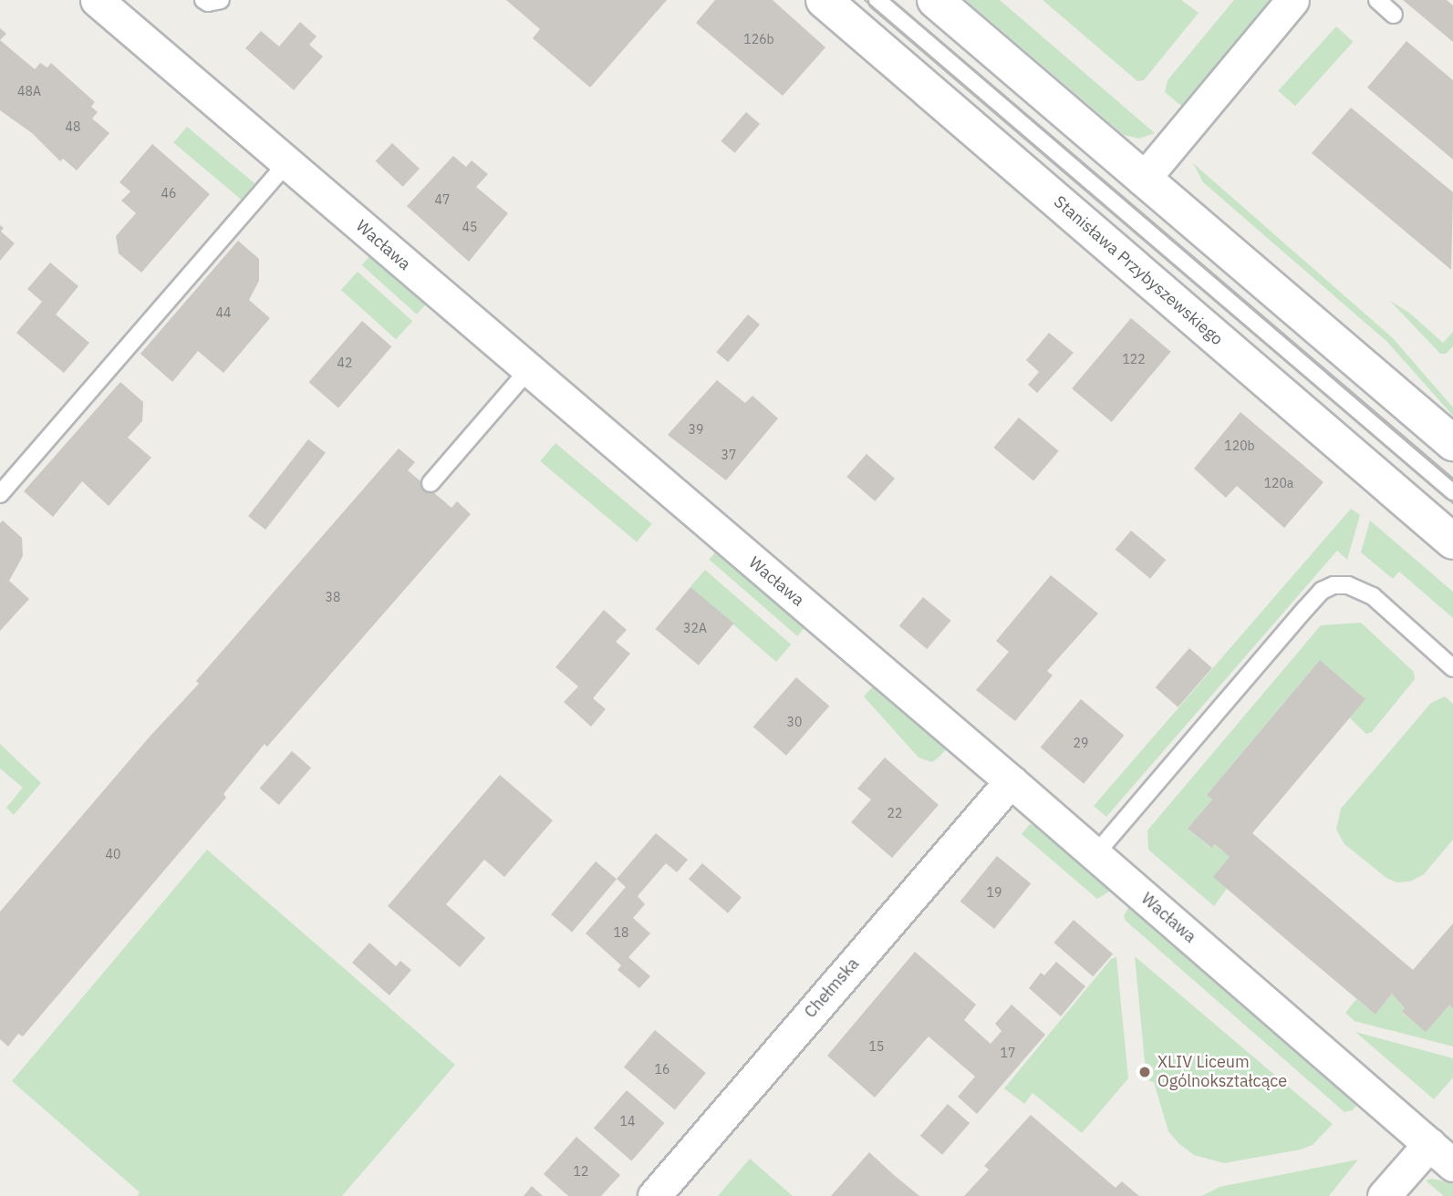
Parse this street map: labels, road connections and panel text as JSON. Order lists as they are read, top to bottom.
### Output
{
  "streets": {
    "main road": ["Stanisława Przybyszewskiego"],
    "street": ["Wacława", "Chełmska"]
  },
  "crossings": [
    ["Wacława", "Chełmska"]
  ],
  "places": ["XLIV Liceum Ogólnokształcące"],
  "house_numbers": [
    "126b",
    "48A",
    "48",
    "46",
    "47",
    "45",
    "44",
    "122",
    "42",
    "39",
    "120b",
    "37",
    "120a",
    "38",
    "32A",
    "30",
    "29",
    "22",
    "40",
    "19",
    "18",
    "15",
    "17",
    "16",
    "14",
    "12"
  ]
}
